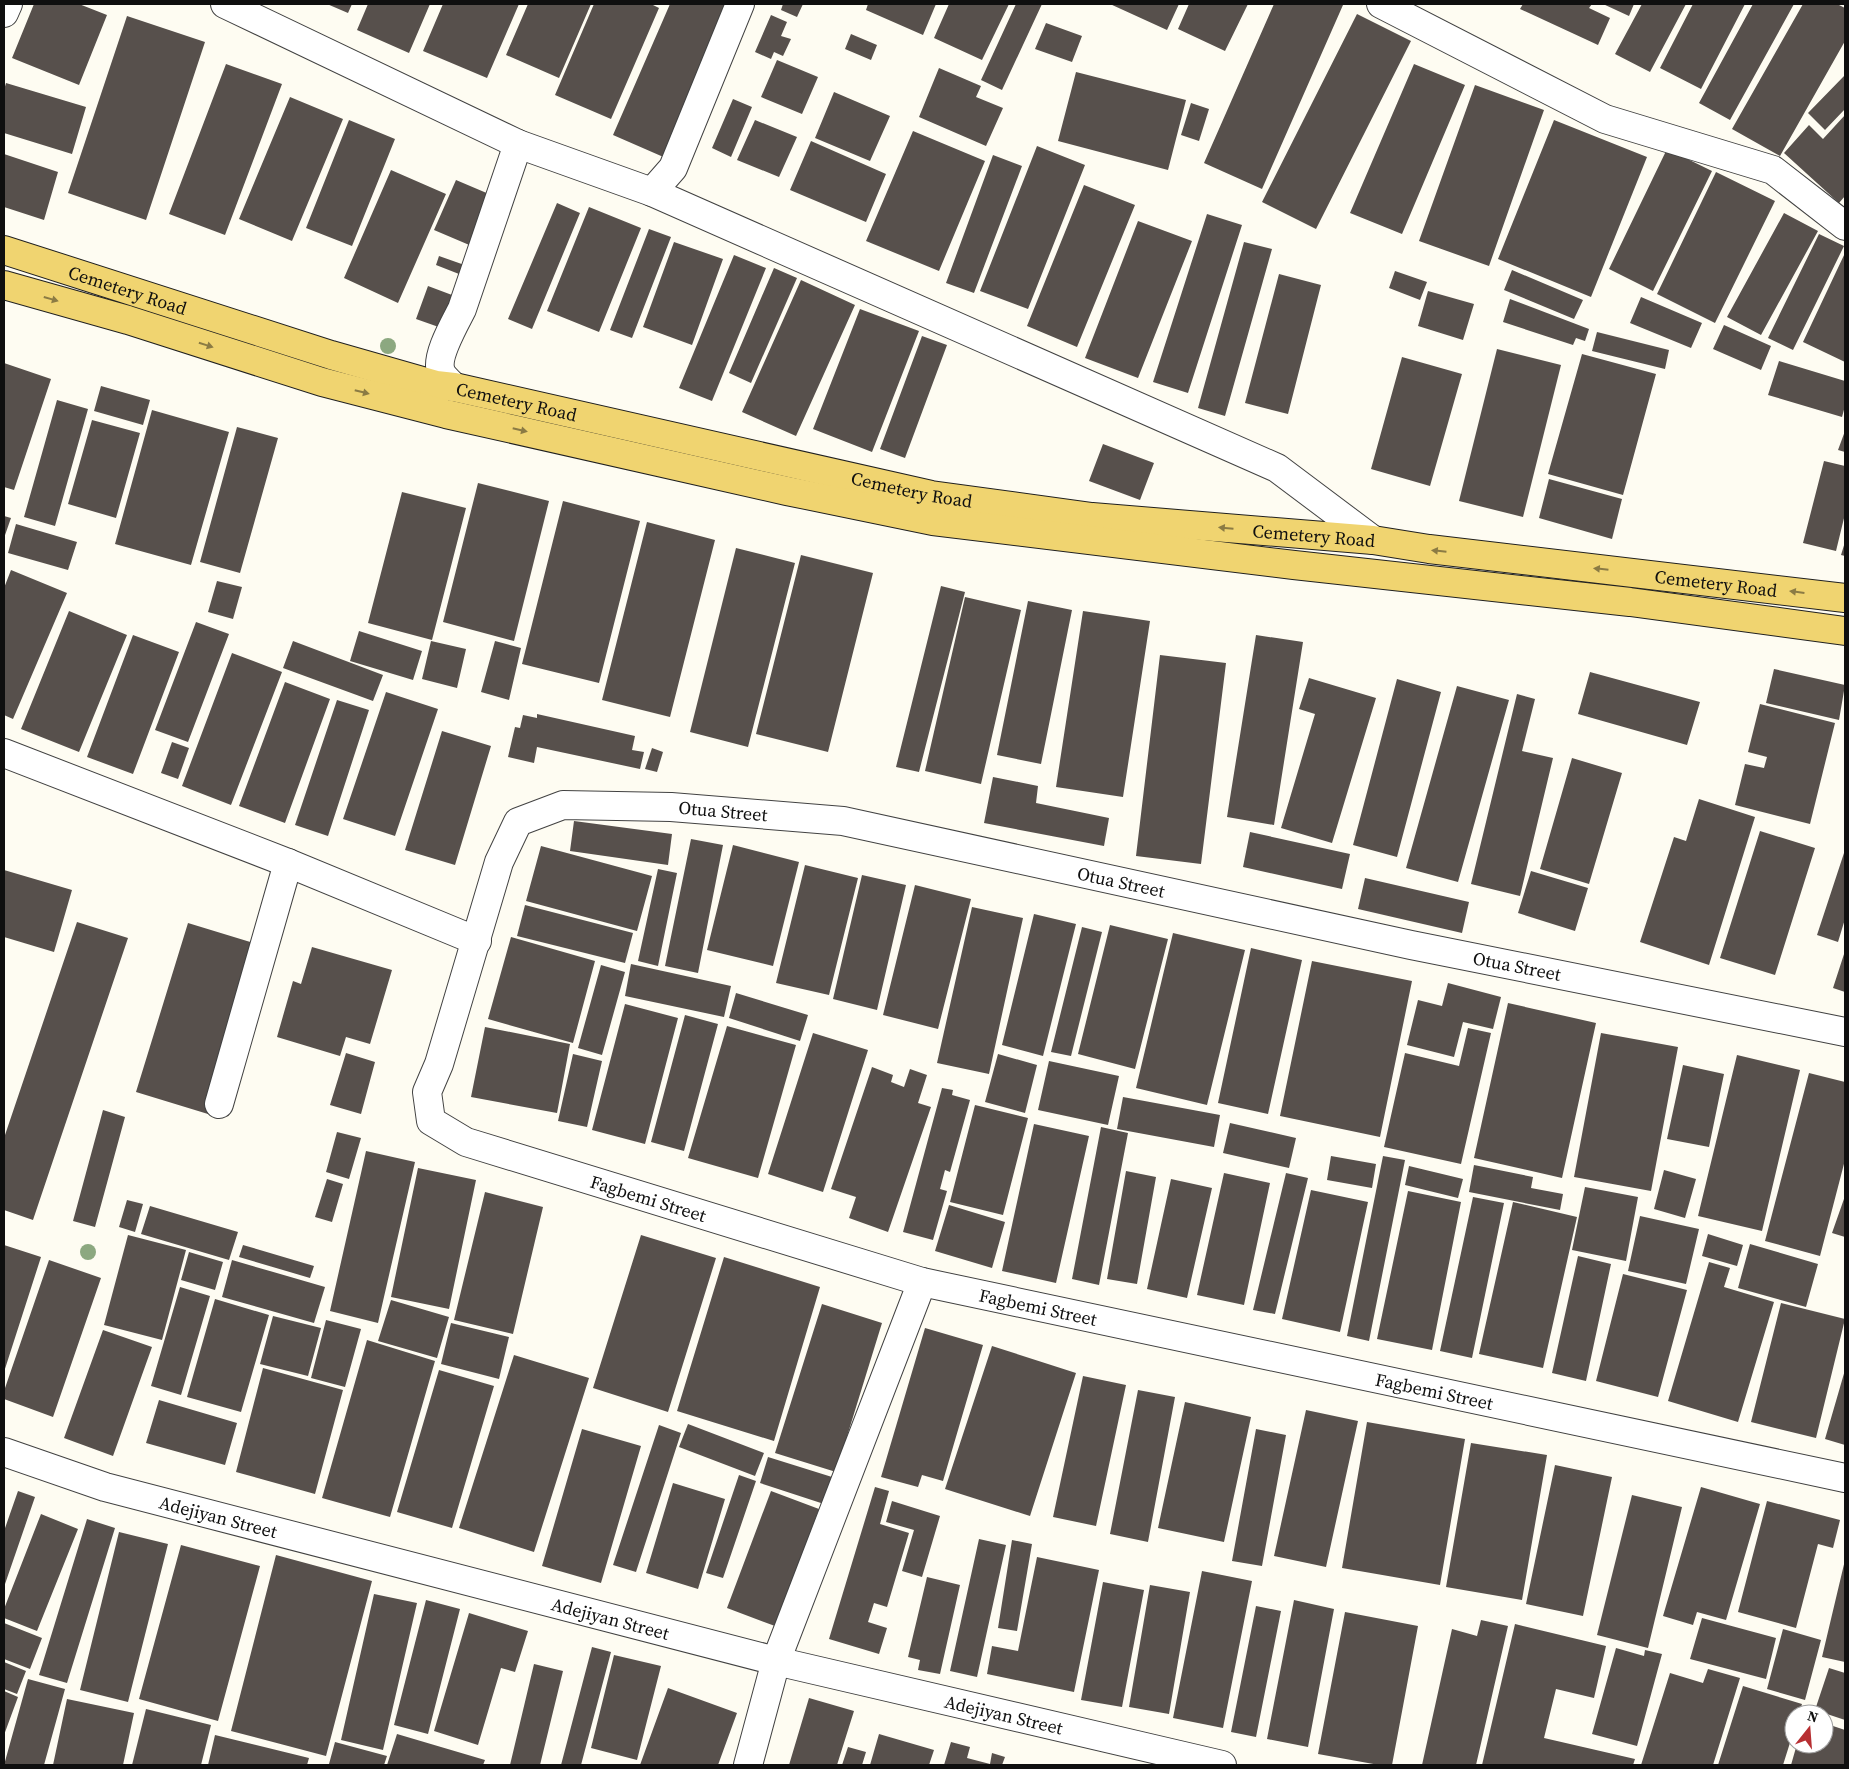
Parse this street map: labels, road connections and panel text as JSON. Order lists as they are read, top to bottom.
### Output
{
  "streets": {
    "main road": ["Cemetery Road"],
    "street": ["Otua Street", "Fagbemi Street", "Adejiyan Street"]
  },
  "crossings": [
    ["Otua Street", "Fagbemi Street"]
  ],
  "north": "top"
}
